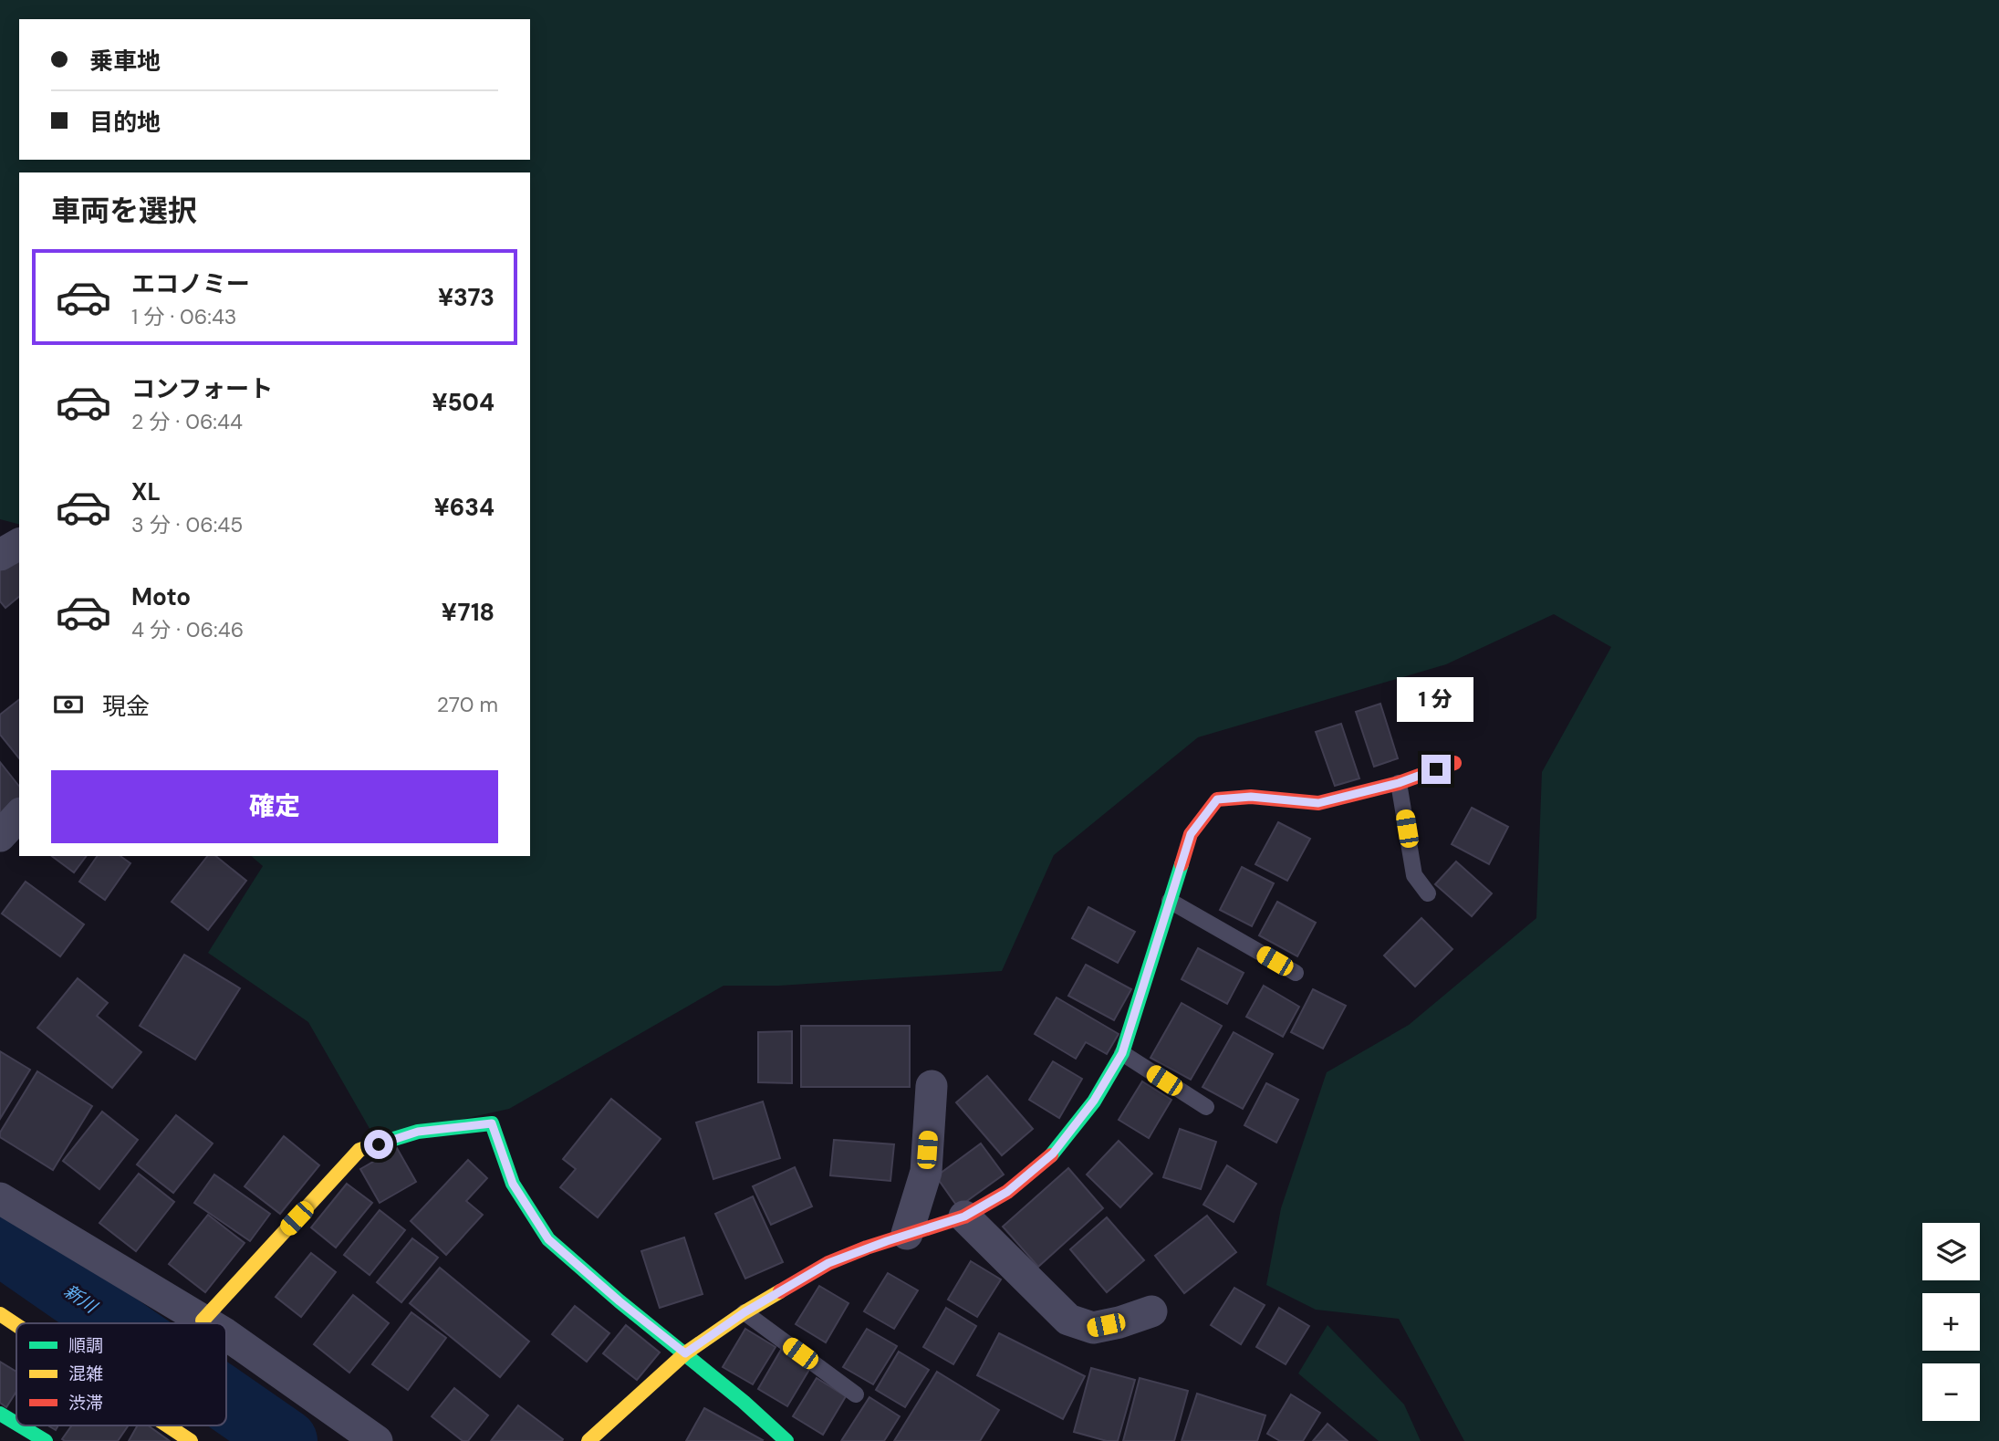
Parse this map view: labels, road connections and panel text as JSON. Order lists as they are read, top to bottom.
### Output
{
  "water": ["新川"],
  "legend": ["順調", "混雑", "渋滞"],
  "page": {
    "banner": ["乗車地", "目的地"],
    "heading": "車両を選択",
    "list": [
      {
        "name": "エコノミー",
        "note": "1 分 · 06:43",
        "value": "¥373"
      },
      {
        "name": "コンフォート",
        "note": "2 分 · 06:44",
        "value": "¥504"
      },
      {
        "name": "XL",
        "note": "3 分 · 06:45",
        "value": "¥634"
      },
      {
        "name": "Moto",
        "note": "4 分 · 06:46",
        "value": "¥718"
      }
    ],
    "pay": ["現金", "270 m"],
    "bubble": "1 分",
    "buttons": "確定",
    "map_buttons": ["+", "−"]
  }
}
